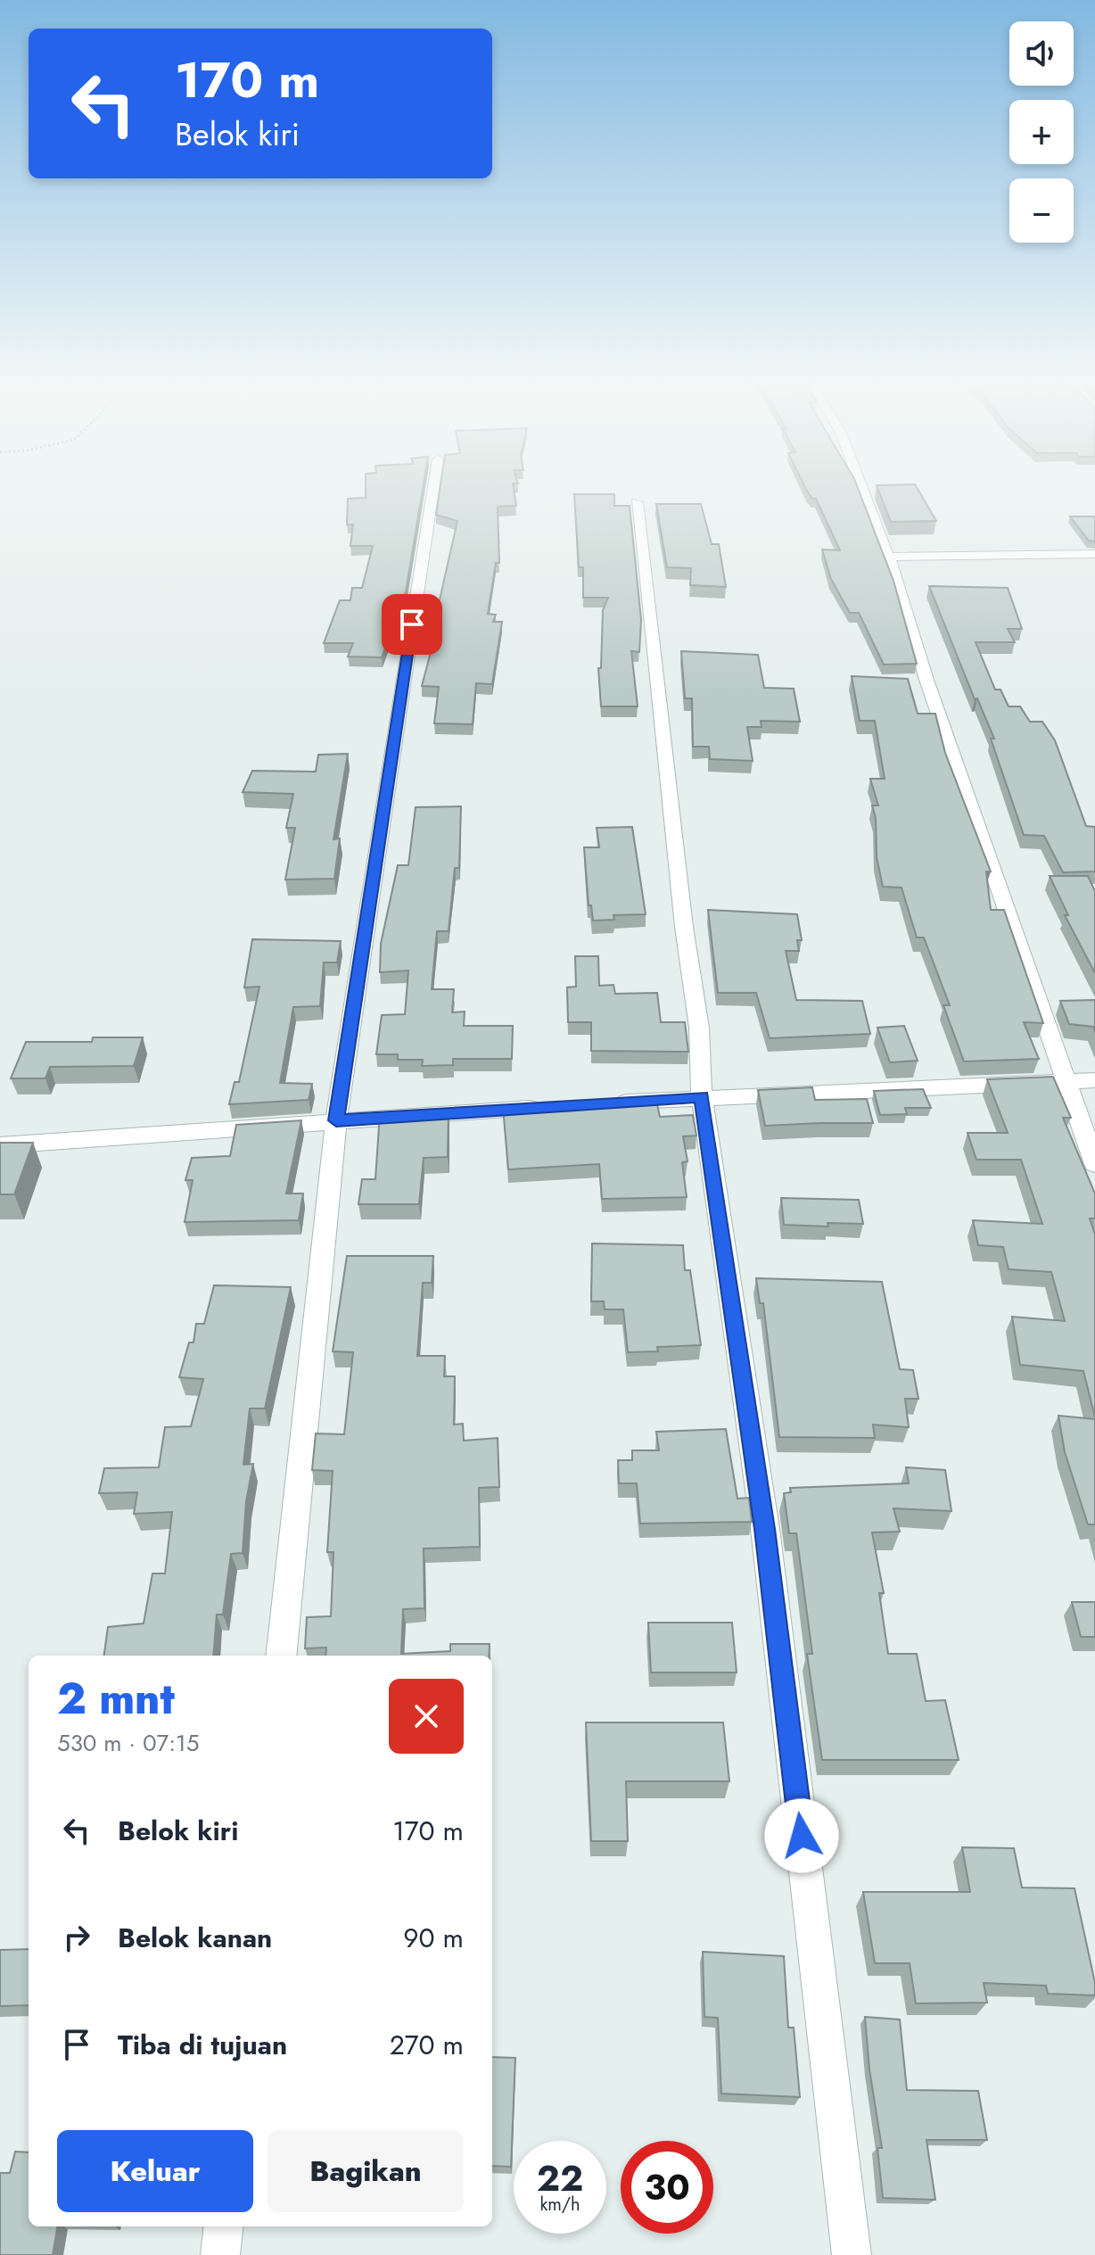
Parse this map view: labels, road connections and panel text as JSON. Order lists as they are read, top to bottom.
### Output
{
  "page": {
    "map_buttons": ["+", "−"],
    "turn": ["170 m", "Belok kiri"],
    "heading": ["2 mnt", "530 m · 07:15"],
    "list": [
      {
        "name": "Belok kiri",
        "value": "170 m"
      },
      {
        "name": "Belok kanan",
        "value": "90 m"
      },
      {
        "name": "Tiba di tujuan",
        "value": "270 m"
      }
    ],
    "buttons": ["Keluar", "Bagikan"],
    "speed": "22 km/h",
    "limit": "30"
  }
}
